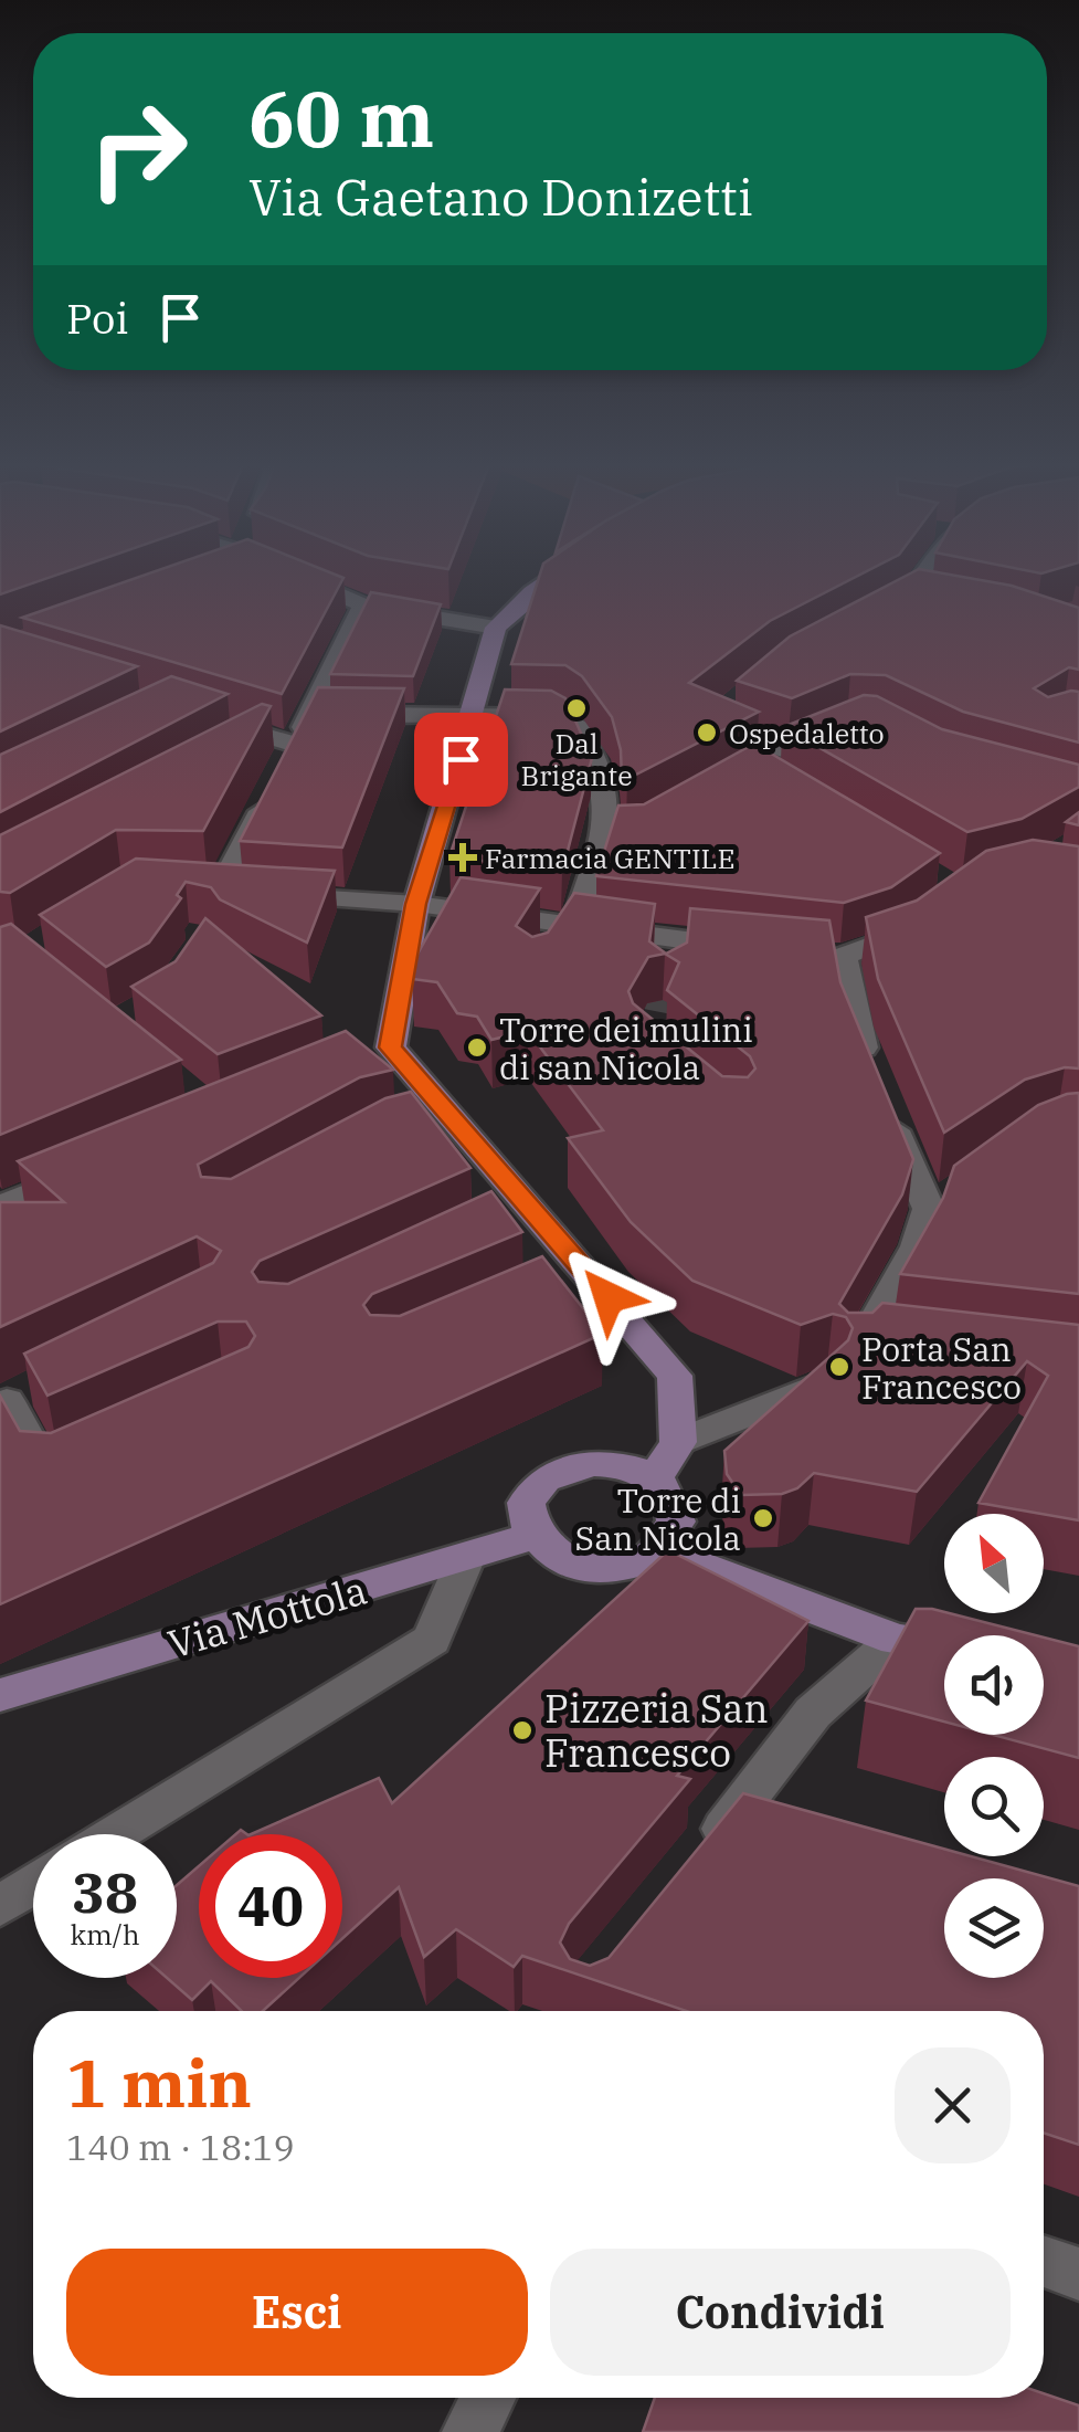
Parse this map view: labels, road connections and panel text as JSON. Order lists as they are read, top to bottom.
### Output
{
  "streets": {
    "street": ["Via Mottola"]
  },
  "places": {
    "other": [
      "Dal Brigante",
      "Ospedaletto",
      "Torre dei mulini di san Nicola",
      "Porta San Francesco",
      "Torre di San Nicola",
      "Pizzeria San Francesco"
    ],
    "health": ["Farmacia GENTILE"]
  },
  "north": "top left",
  "page": {
    "turn": ["60 m", "Via Gaetano Donizetti"],
    "then": "Poi",
    "speed": "38 km/h",
    "limit": "40",
    "heading": ["1 min", "140 m · 18:19"],
    "buttons": ["Esci", "Condividi"]
  }
}
